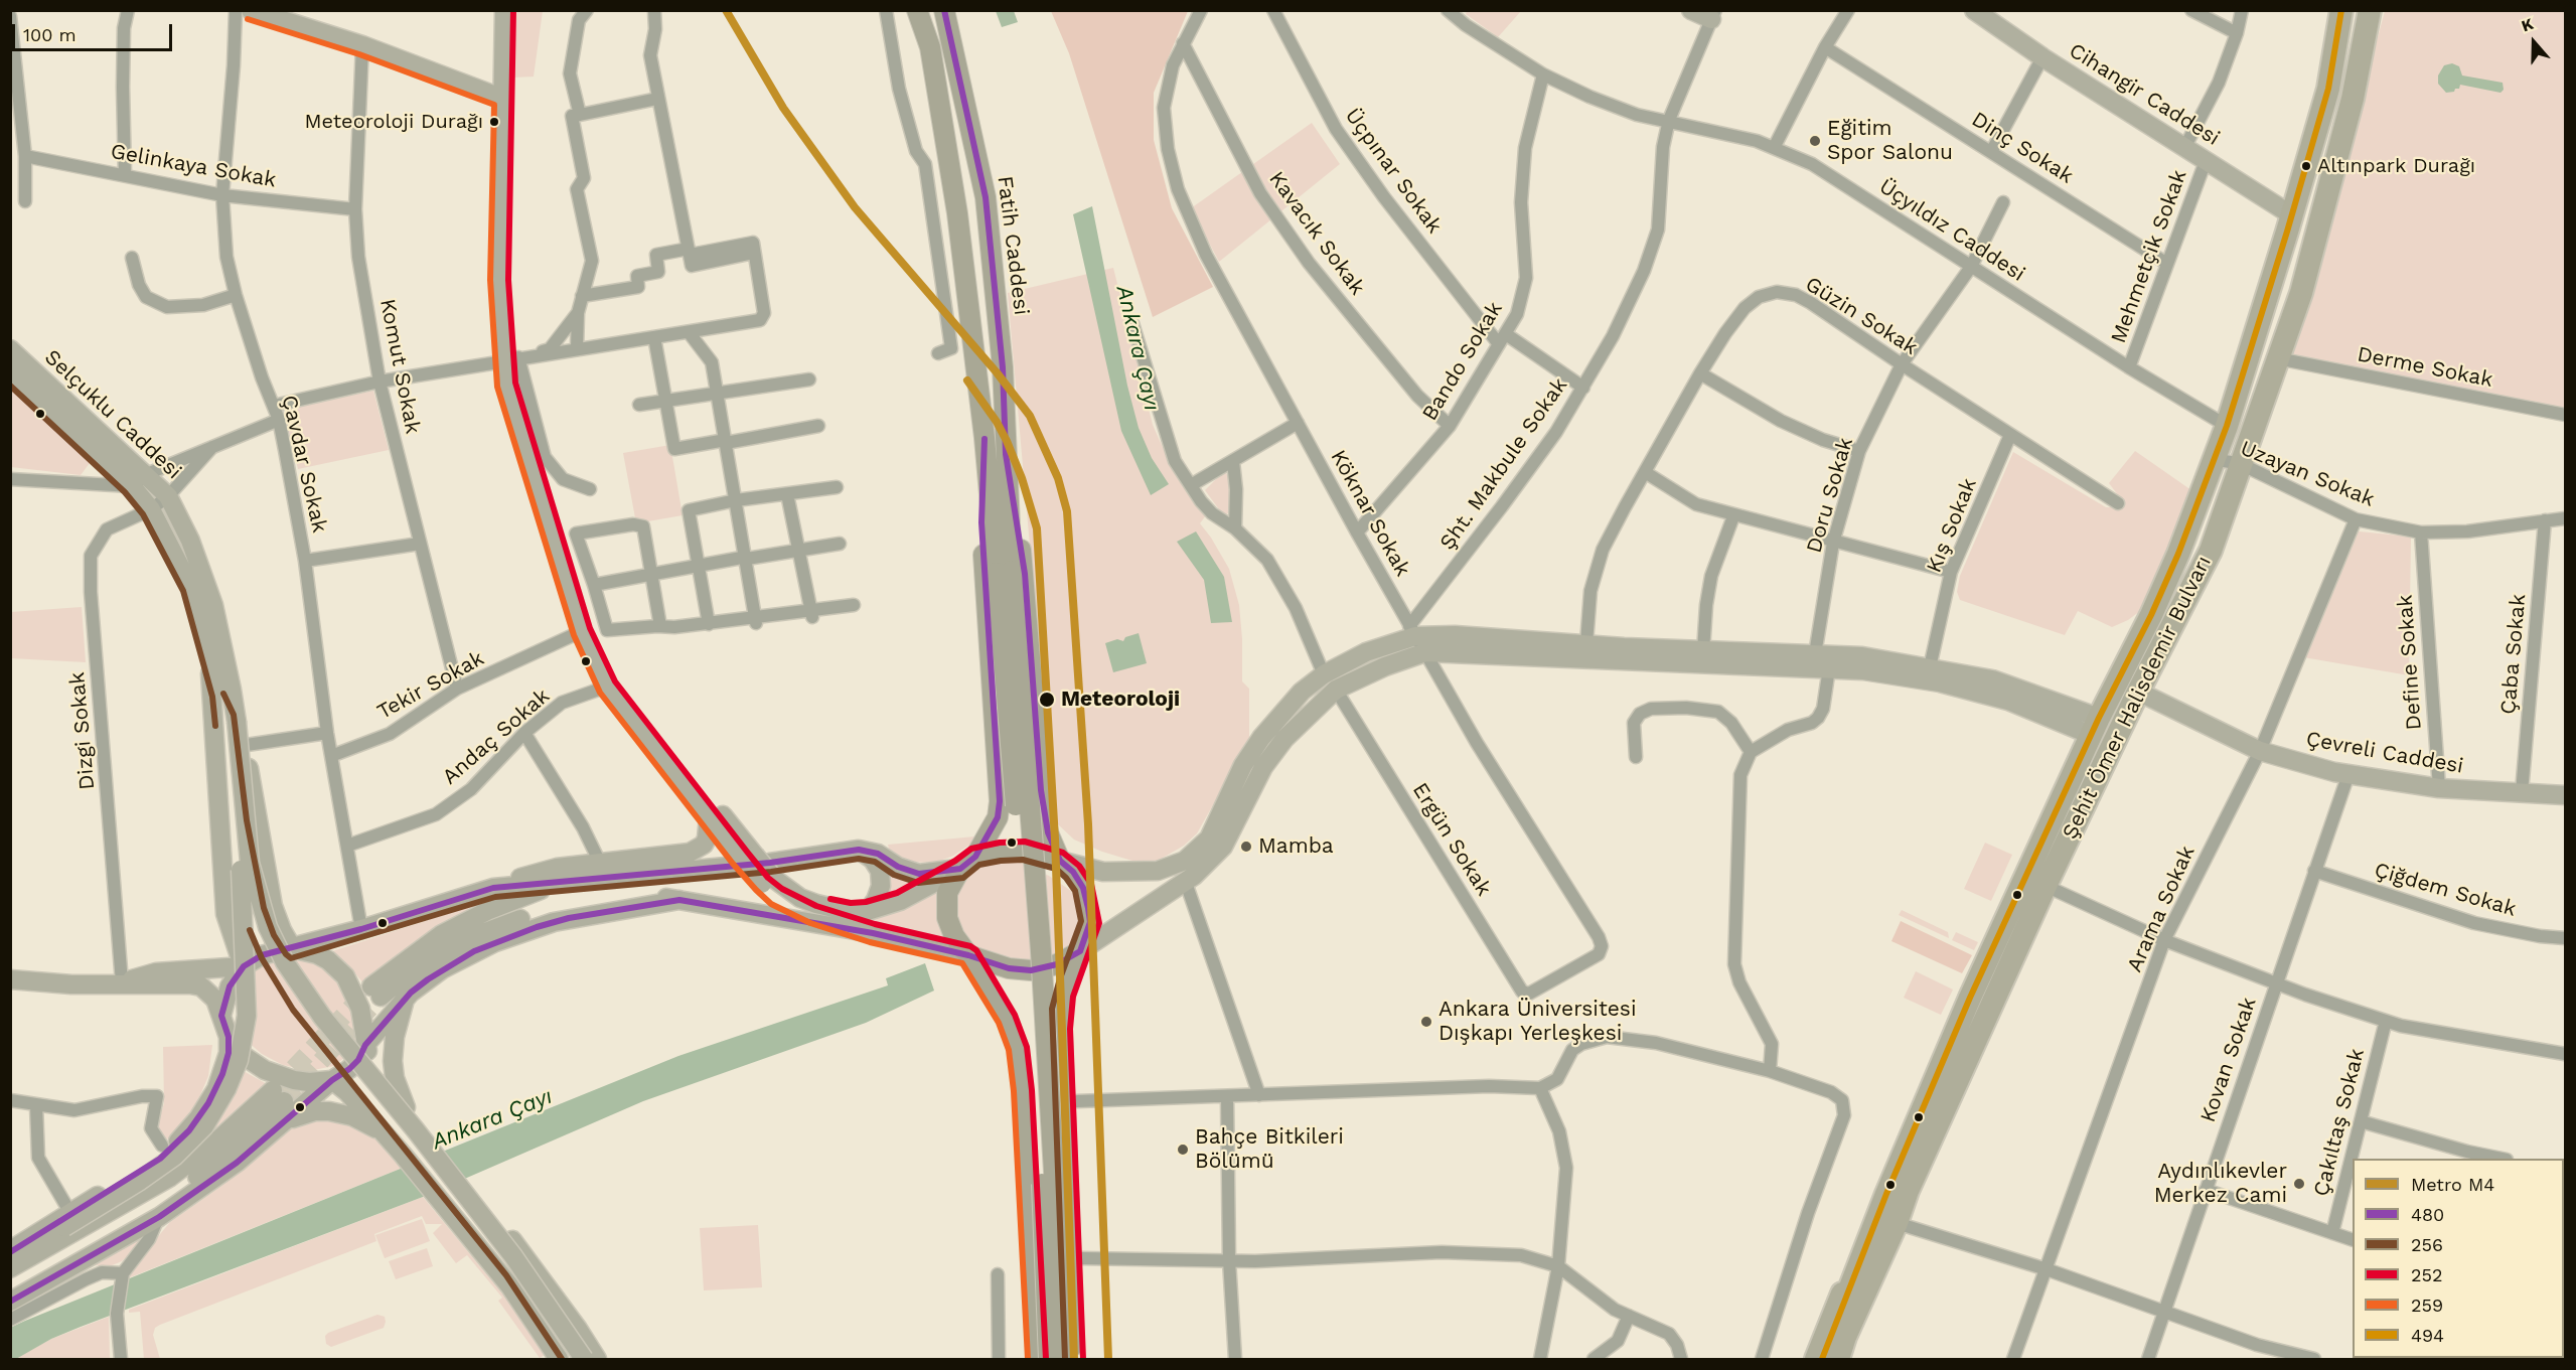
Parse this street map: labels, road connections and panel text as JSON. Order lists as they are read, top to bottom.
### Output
{
  "streets": {
    "highway": ["Şehit Ömer Halisdemir Bulvarı"],
    "main road": [
      "Cihangir Caddesi",
      "Fatih Caddesi",
      "Selçuklu Caddesi",
      "Çevreli Caddesi"
    ],
    "street": [
      "Dinç Sokak",
      "Gelinkaya Sokak",
      "Üçpınar Sokak",
      "Üçyıldız Caddesi",
      "Kavacık Sokak",
      "Mehmetçik Sokak",
      "Güzin Sokak",
      "Bando Sokak",
      "Komut Sokak",
      "Derme Sokak",
      "Çavdar Sokak",
      "Şht. Makbule Sokak",
      "Uzayan Sokak",
      "Doru Sokak",
      "Köknar Sokak",
      "Kış Sokak",
      "Çaba Sokak",
      "Define Sokak",
      "Tekir Sokak",
      "Dizgi Sokak",
      "Andaç Sokak",
      "Ergün Sokak",
      "Çiğdem Sokak",
      "Arama Sokak",
      "Kovan Sokak",
      "Çakıltaş Sokak"
    ]
  },
  "crossings": [
    ["Cihangir Caddesi", "Mehmetçik Sokak"],
    ["Cihangir Caddesi", "Şehit Ömer Halisdemir Bulvarı"],
    ["Dinç Sokak", "Mehmetçik Sokak"],
    ["Gelinkaya Sokak", "Komut Sokak"],
    ["Gelinkaya Sokak", "Çavdar Sokak"],
    ["Üçpınar Sokak", "Bando Sokak"],
    ["Üçpınar Sokak", "Şht. Makbule Sokak"],
    ["Üçyıldız Caddesi", "Mehmetçik Sokak"],
    ["Üçyıldız Caddesi", "Bando Sokak"],
    ["Üçyıldız Caddesi", "Şht. Makbule Sokak"],
    ["Üçyıldız Caddesi", "Doru Sokak"],
    ["Üçyıldız Caddesi", "Şehit Ömer Halisdemir Bulvarı"],
    ["Kavacık Sokak", "Bando Sokak"],
    ["Kavacık Sokak", "Köknar Sokak"],
    ["Güzin Sokak", "Doru Sokak"],
    ["Güzin Sokak", "Kış Sokak"],
    ["Bando Sokak", "Köknar Sokak"],
    ["Komut Sokak", "Tekir Sokak"],
    ["Derme Sokak", "Şehit Ömer Halisdemir Bulvarı"],
    ["Selçuklu Caddesi", "Dizgi Sokak"],
    ["Çavdar Sokak", "Tekir Sokak"],
    ["Çavdar Sokak", "Andaç Sokak"],
    ["Şht. Makbule Sokak", "Köknar Sokak"],
    ["Uzayan Sokak", "Çaba Sokak"],
    ["Uzayan Sokak", "Define Sokak"],
    ["Uzayan Sokak", "Şehit Ömer Halisdemir Bulvarı"],
    ["Uzayan Sokak", "Arama Sokak"],
    ["Köknar Sokak", "Ergün Sokak"],
    ["Çaba Sokak", "Çevreli Caddesi"],
    ["Define Sokak", "Çevreli Caddesi"],
    ["Şehit Ömer Halisdemir Bulvarı", "Çevreli Caddesi"],
    ["Çevreli Caddesi", "Arama Sokak"],
    ["Çevreli Caddesi", "Kovan Sokak"],
    ["Çiğdem Sokak", "Kovan Sokak"]
  ],
  "water": ["Ankara Çayı"],
  "places": [
    "Meteoroloji Durağı",
    "Eğitim Spor Salonu",
    "Altınpark Durağı",
    "Meteoroloji",
    "Mamba",
    "Ankara Üniversitesi Dışkapı Yerleşkesi",
    "Bahçe Bitkileri Bölümü",
    "Aydınlıkevler Merkez Cami"
  ],
  "lines": [
    "metro line M4",
    "transit line 480",
    "transit line 252",
    "transit line 494",
    "transit line 259",
    "transit line 256"
  ],
  "legend": [
    "Metro M4",
    "480",
    "256",
    "252",
    "259",
    "494"
  ],
  "scale_bar": "100 m",
  "north": "top"
}
